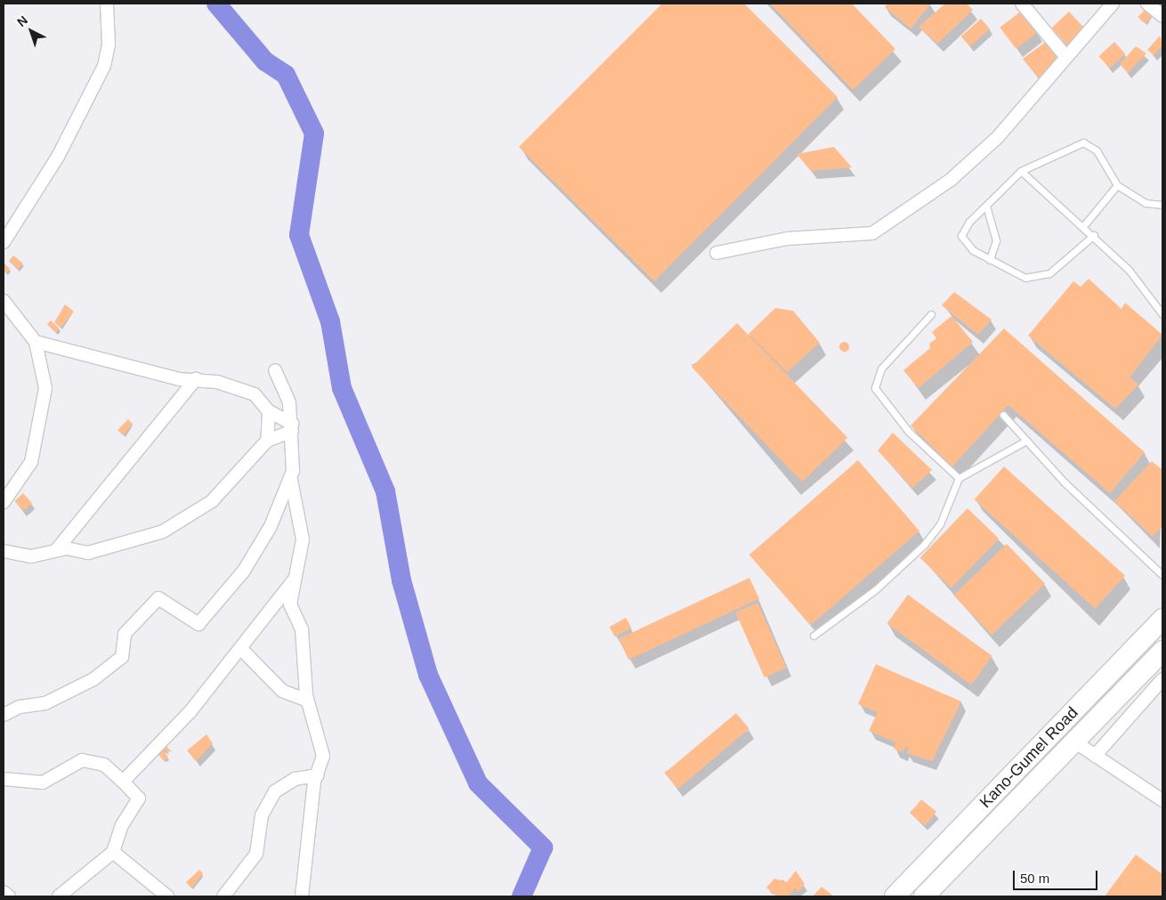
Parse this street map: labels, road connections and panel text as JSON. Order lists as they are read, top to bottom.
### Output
{
  "streets": {
    "main road": ["Kano-Gumel Road"]
  },
  "scale_bar": "50 m",
  "north": "top left"
}
